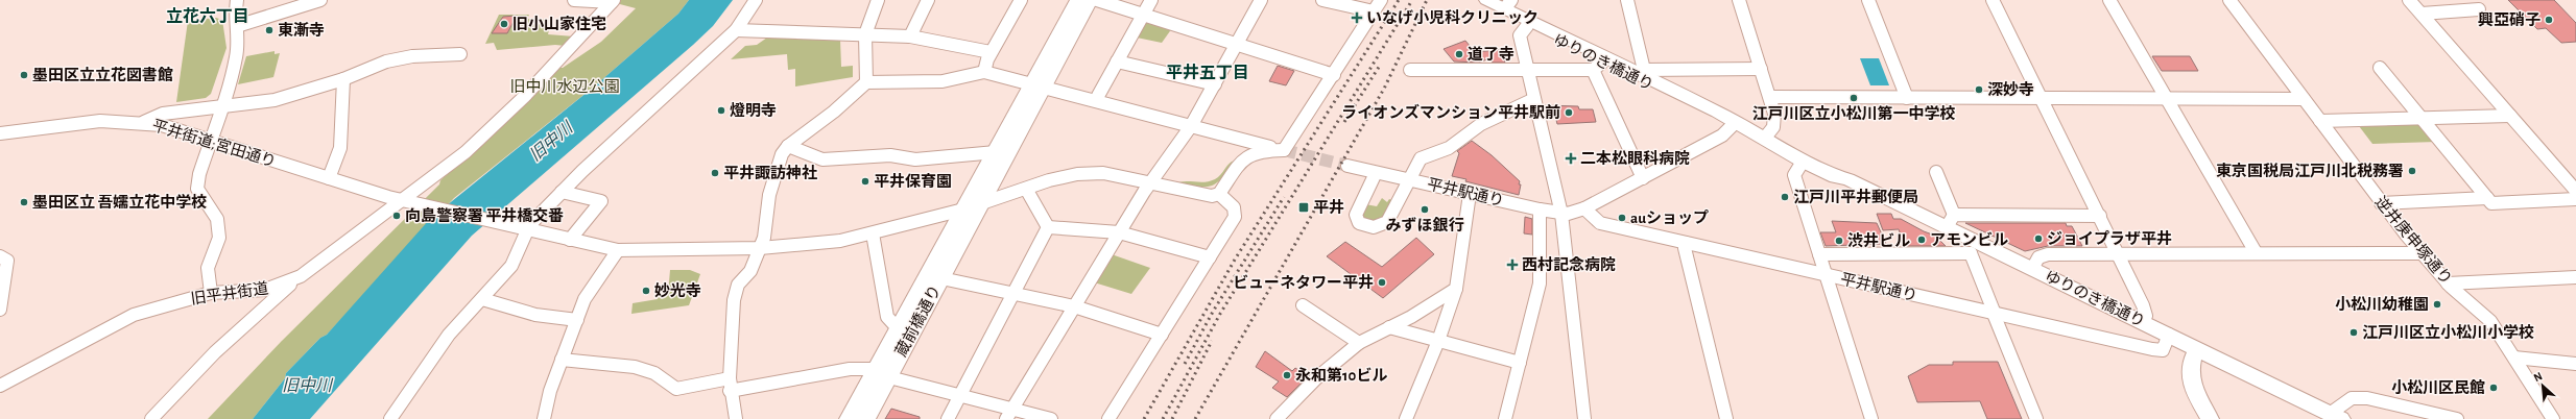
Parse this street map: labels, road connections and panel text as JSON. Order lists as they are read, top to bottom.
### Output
{
  "streets": {
    "main road": ["ゆりのき橋通り", "蔵前橋通り"],
    "street": [
      "平井街道;宮田通り",
      "平井駅通り",
      "逆井庚申塚通り",
      "旧平井街道"
    ]
  },
  "crossings": [
    ["ゆりのき橋通り", "平井駅通り"],
    ["平井街道;宮田通り", "旧平井街道"],
    ["平井街道;宮田通り", "蔵前橋通り"]
  ],
  "districts": ["立花六丁目", "平井五丁目"],
  "water": ["旧中川"],
  "parks": ["旧中川水辺公園"],
  "places": {
    "health": ["いなげ小児科クリニック", "二本松眼科病院", "西村記念病院"],
    "other": [
      "興亞硝子",
      "旧小山家住宅",
      "東漸寺",
      "道了寺",
      "墨田区立立花図書館",
      "深妙寺",
      "江戸川区立小松川第一中学校",
      "燈明寺",
      "ライオンズマンション平井駅前",
      "東京国税局江戸川北税務署",
      "平井諏訪神社",
      "平井保育園",
      "江戸川平井郵便局",
      "墨田区立 吾嬬立花中学校",
      "みずほ銀行",
      "向島警察署 平井橋交番",
      "auショップ",
      "ジョイプラザ平井",
      "アモンビル",
      "渋井ビル",
      "ビューネタワー平井",
      "妙光寺",
      "小松川幼稚園",
      "江戸川区立小松川小学校",
      "永和第10ビル",
      "小松川区民館"
    ],
    "transit": ["平井"]
  },
  "north": "top left"
}
